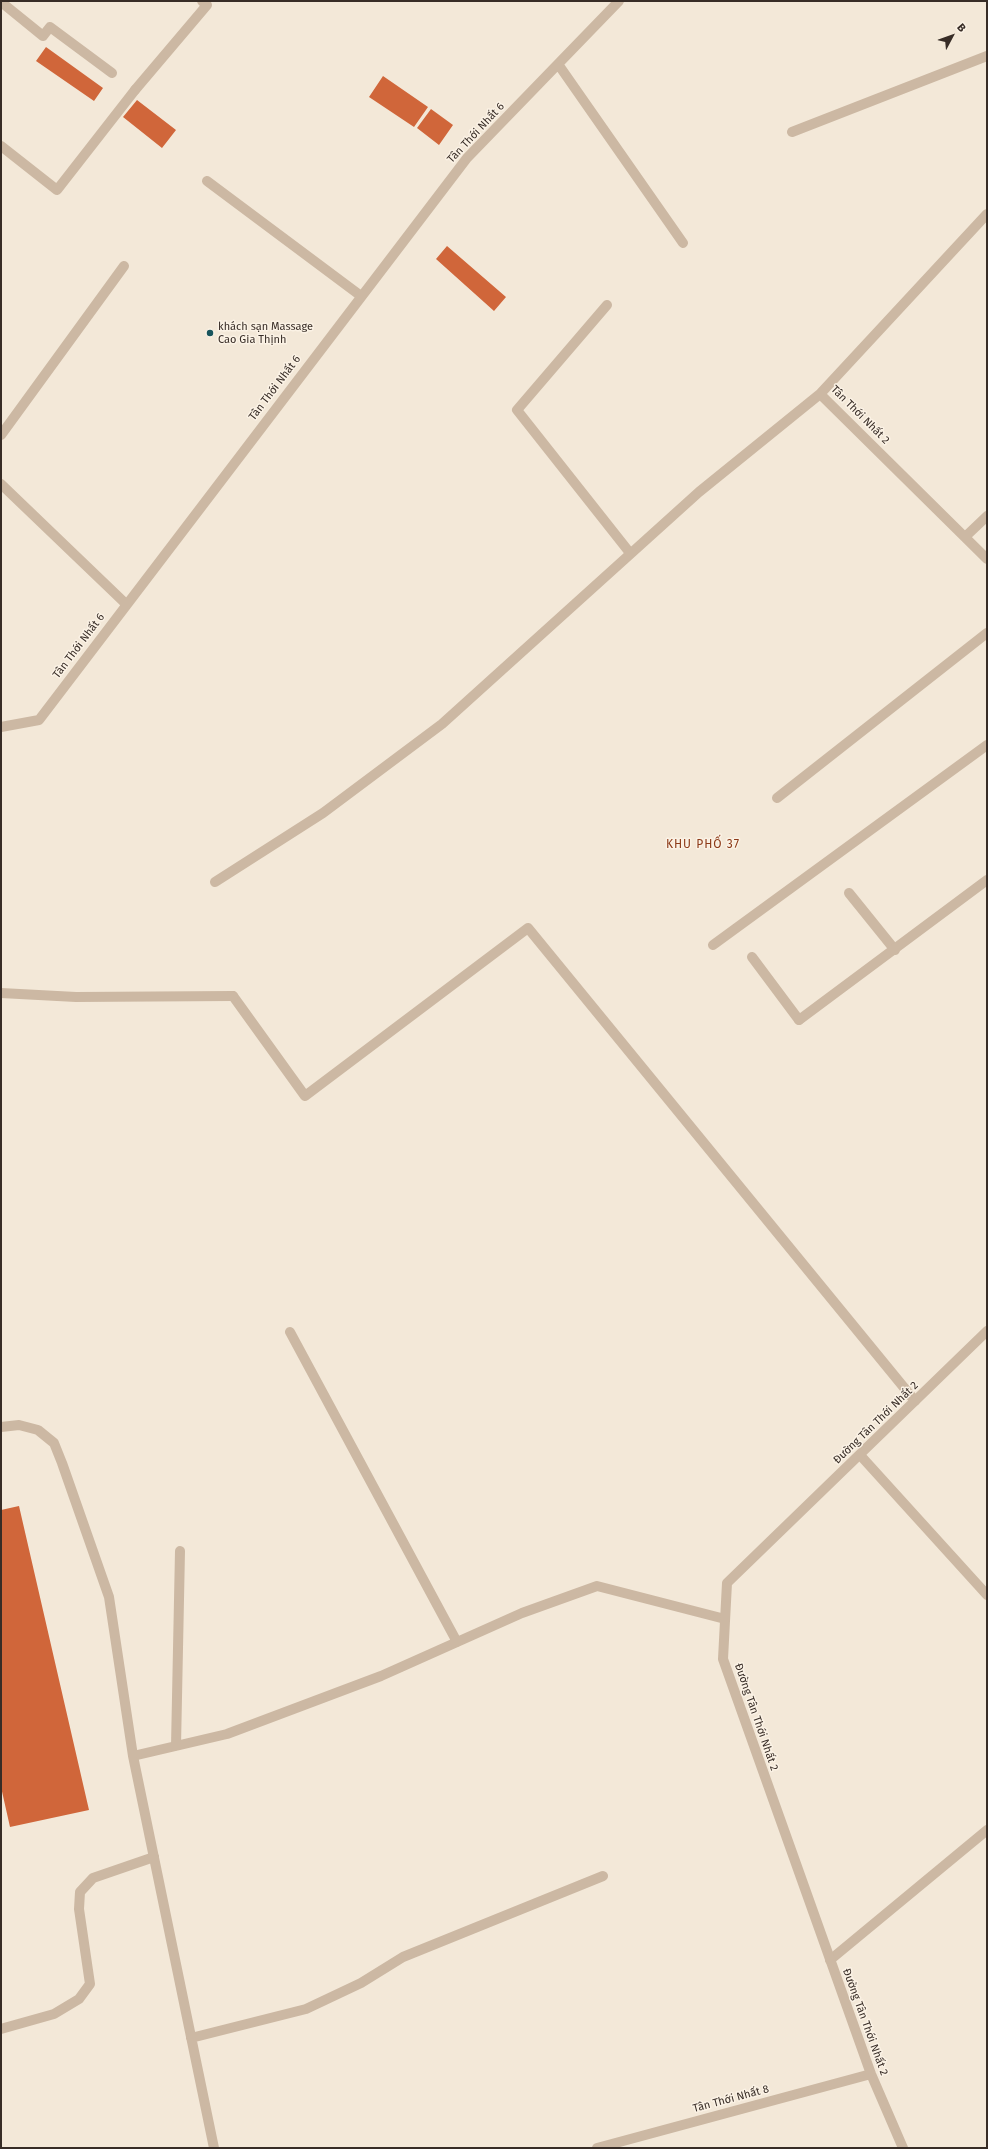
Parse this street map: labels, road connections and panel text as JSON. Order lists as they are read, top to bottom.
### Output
{
  "streets": {
    "street": [
      "Tân Thới Nhất 6",
      "Tân Thới Nhất 2",
      "Đường Tân Thới Nhất 2",
      "Tân Thới Nhất 8"
    ]
  },
  "crossings": [
    ["Đường Tân Thới Nhất 2", "Tân Thới Nhất 8"]
  ],
  "districts": ["KHU PHỐ 37"],
  "places": ["khách sạn Massage Cao Gia Thịnh"],
  "north": "top right"
}
